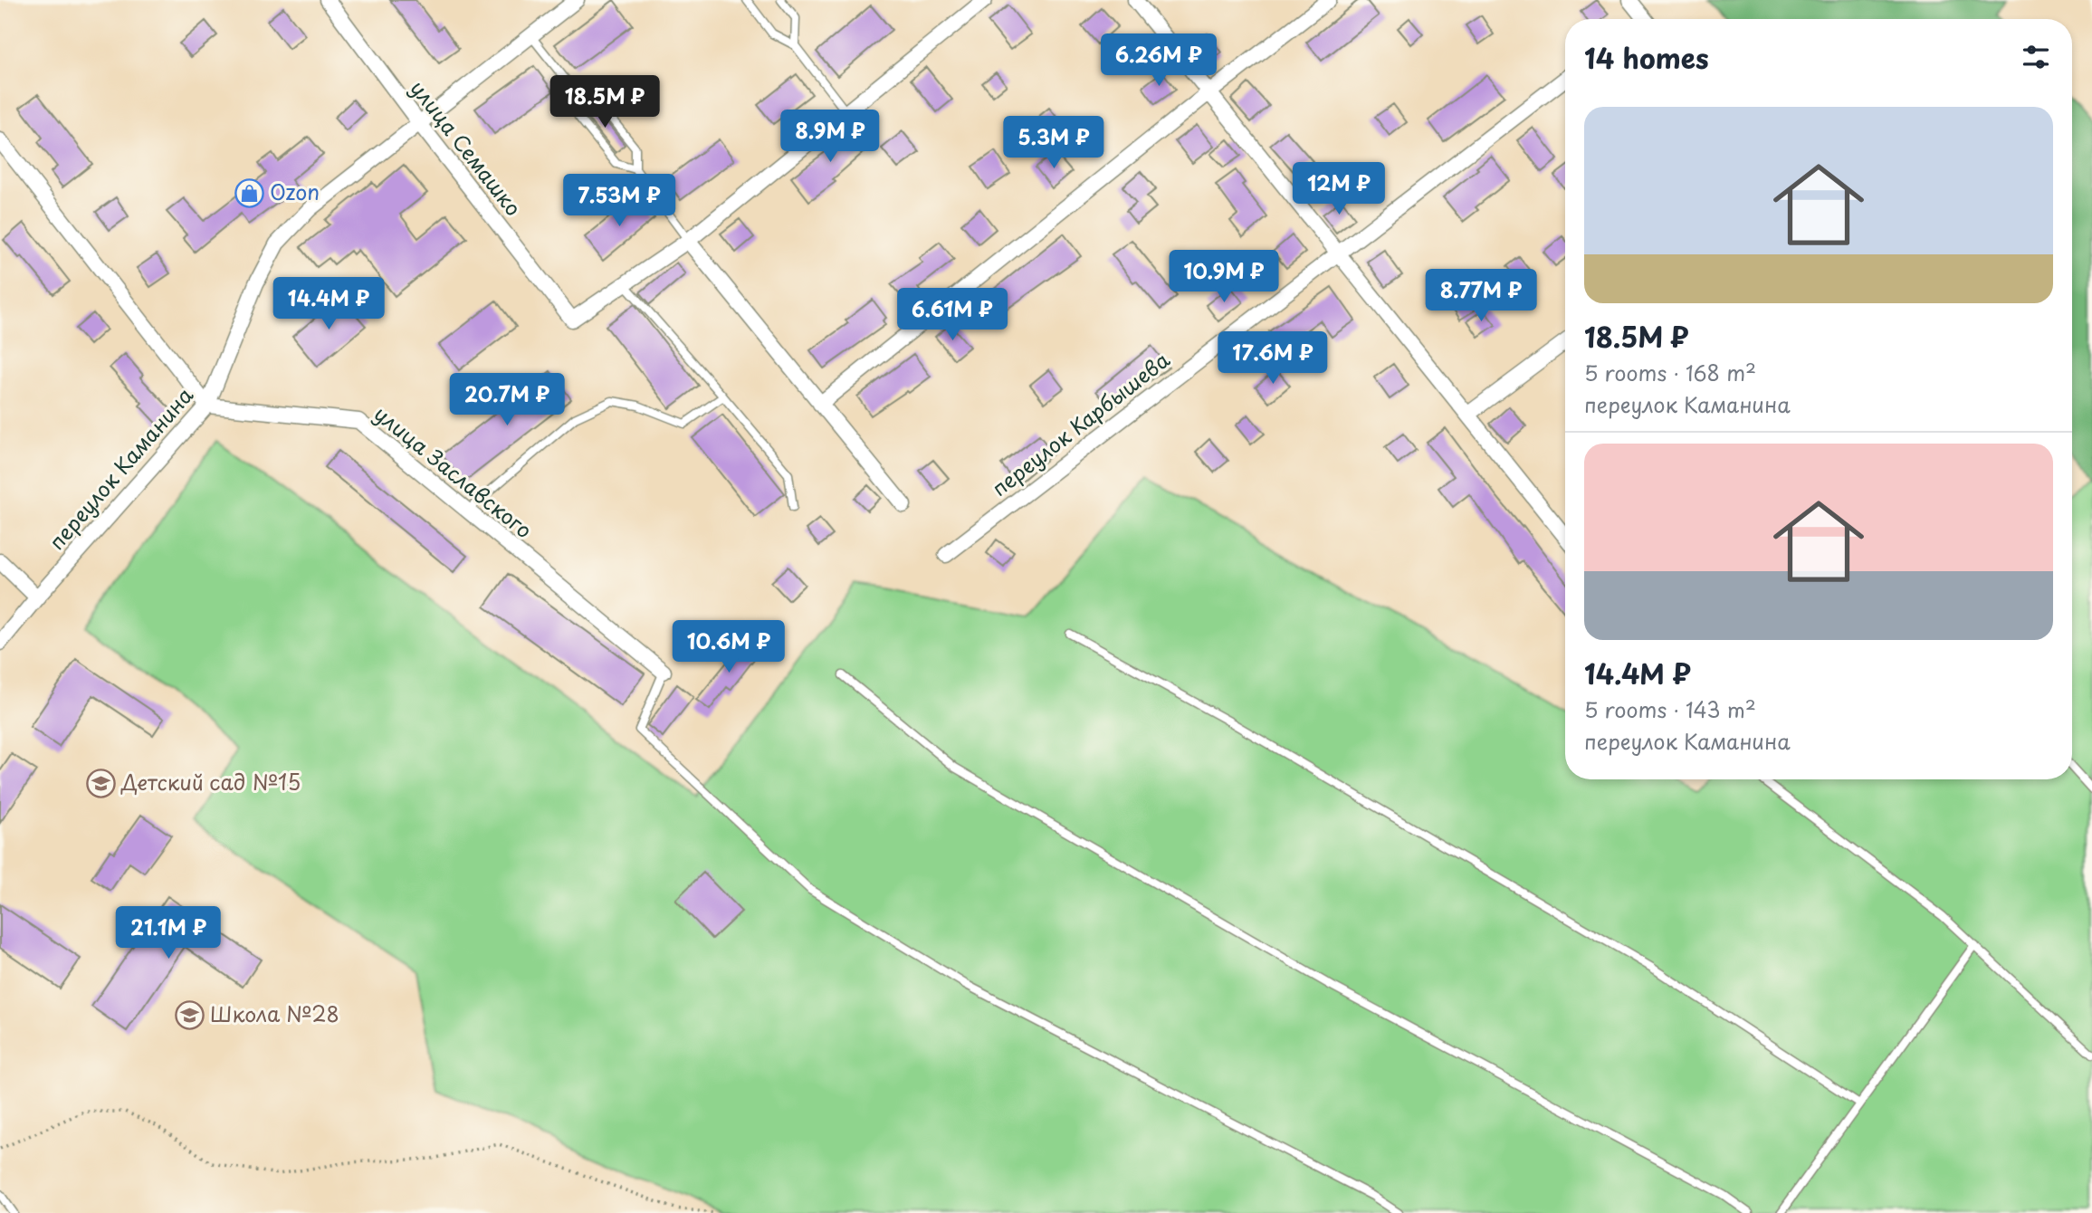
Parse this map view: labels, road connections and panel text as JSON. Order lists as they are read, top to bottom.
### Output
{
  "streets": {
    "street": [
      "улица Семашко",
      "переулок Карбышева",
      "переулок Каманина",
      "улица Заславского"
    ]
  },
  "crossings": [
    ["улица Семашко", "переулок Каманина"],
    ["переулок Каманина", "улица Заславского"]
  ],
  "places": {
    "shop": ["Ozon"],
    "school or university": ["Детский сад №15", "Школа №28"]
  },
  "page": {
    "heading": "14 homes",
    "price": [
      "6.26M ₽",
      "18.5M ₽",
      "8.9M ₽",
      "5.3M ₽",
      "12M ₽",
      "7.53M ₽",
      "10.9M ₽",
      "8.77M ₽",
      "14.4M ₽",
      "6.61M ₽",
      "17.6M ₽",
      "20.7M ₽",
      "10.6M ₽",
      "21.1M ₽"
    ],
    "list": [
      {
        "name": "18.5M ₽",
        "note": "5 rooms · 168 m² · переулок Каманина"
      },
      {
        "name": "14.4M ₽",
        "note": "5 rooms · 143 m² · переулок Каманина"
      }
    ]
  }
}
